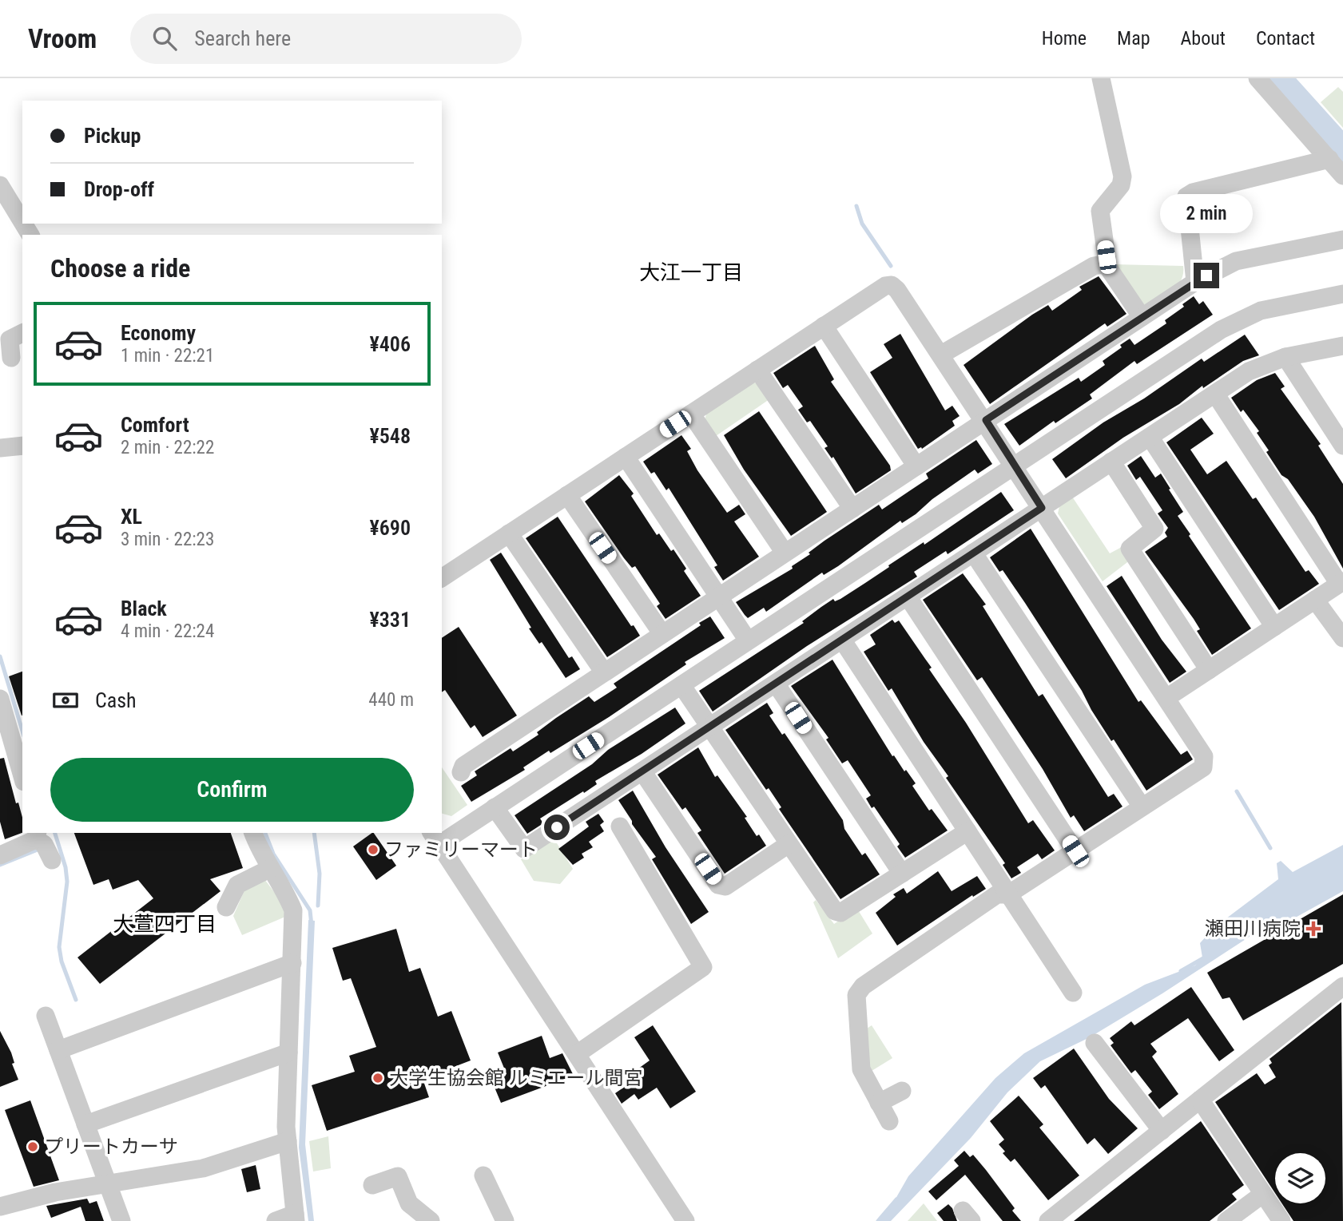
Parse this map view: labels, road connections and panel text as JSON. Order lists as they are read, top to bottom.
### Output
{
  "districts": ["大江一丁目", "大萱四丁目"],
  "places": {
    "other": ["ファミリーマート", "大学生協会館 ルミエール間宮", "プリートカーサ"],
    "health": ["瀬田川病院"]
  },
  "page": {
    "header": "Vroom",
    "search": "Search here",
    "nav": [
      "Home",
      "Map",
      "About",
      "Contact"
    ],
    "banner": ["Pickup", "Drop-off"],
    "bubble": "2 min",
    "heading": "Choose a ride",
    "list": [
      {
        "name": "Economy",
        "note": "1 min · 22:21",
        "value": "¥406"
      },
      {
        "name": "Comfort",
        "note": "2 min · 22:22",
        "value": "¥548"
      },
      {
        "name": "XL",
        "note": "3 min · 22:23",
        "value": "¥690"
      },
      {
        "name": "Black",
        "note": "4 min · 22:24",
        "value": "¥331"
      }
    ],
    "pay": ["Cash", "440 m"],
    "buttons": "Confirm"
  }
}
